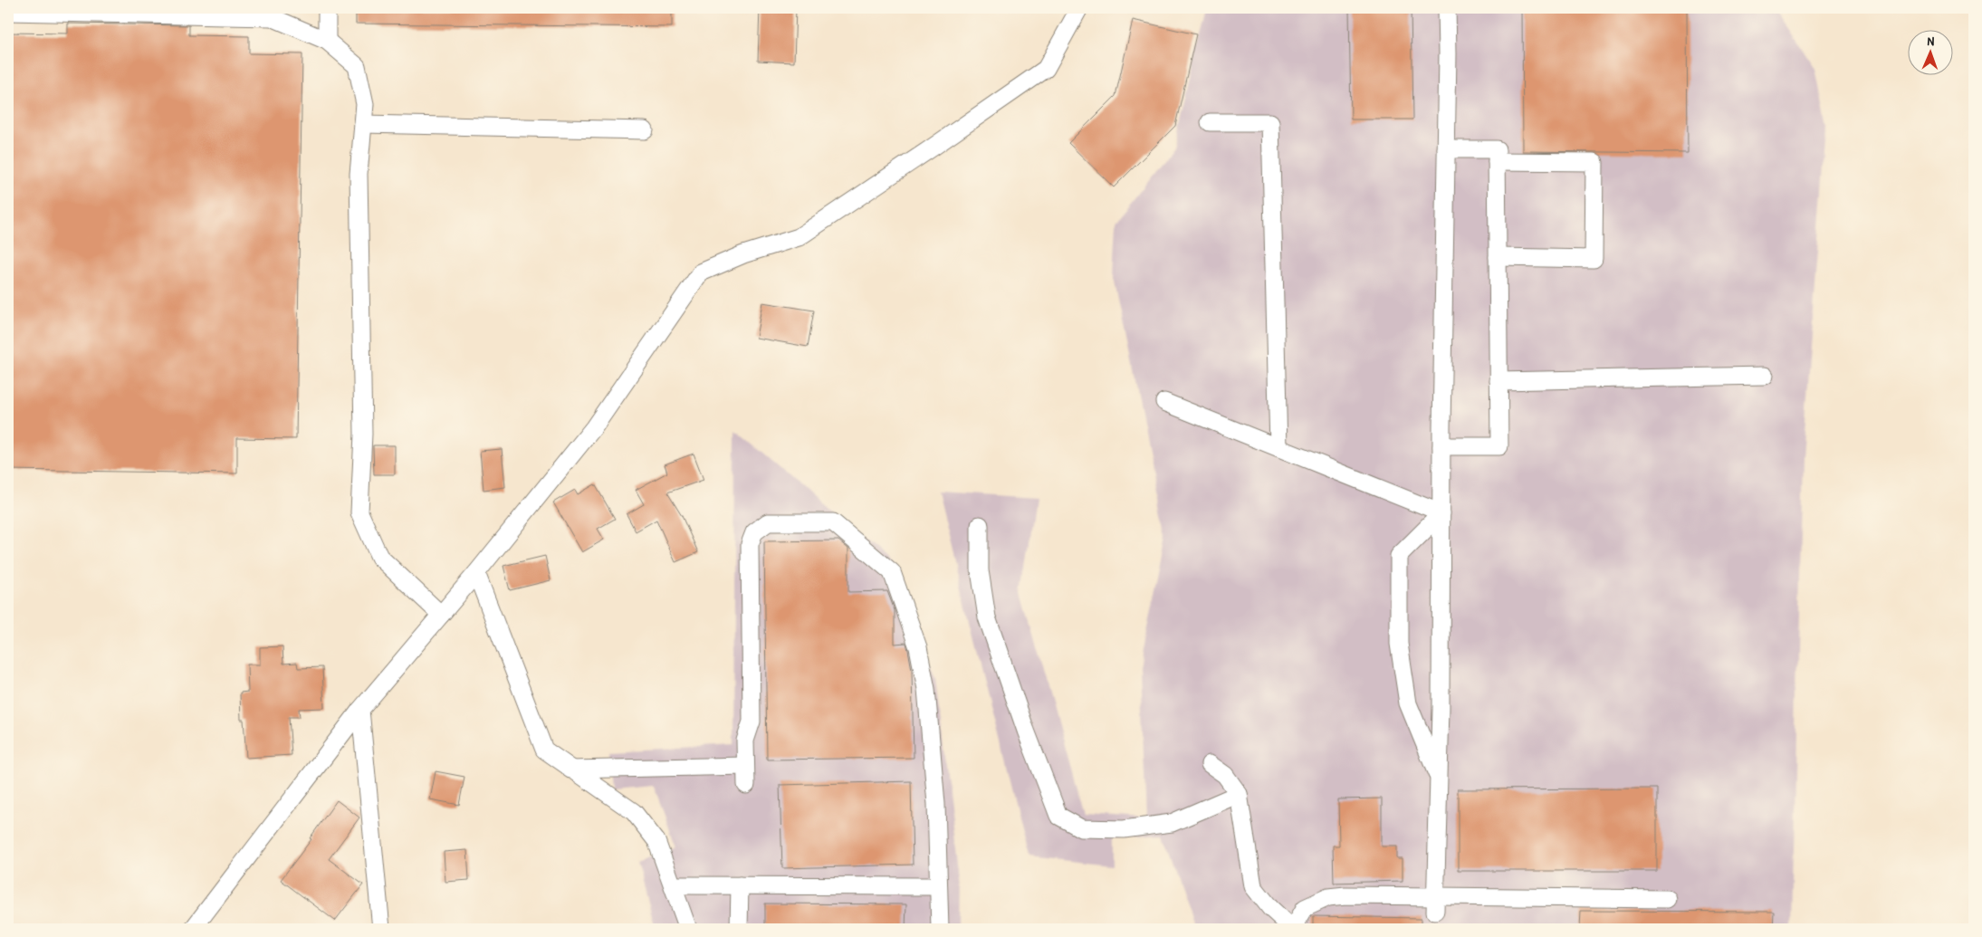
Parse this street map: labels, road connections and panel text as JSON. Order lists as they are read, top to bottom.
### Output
{
  "north": "top"
}
